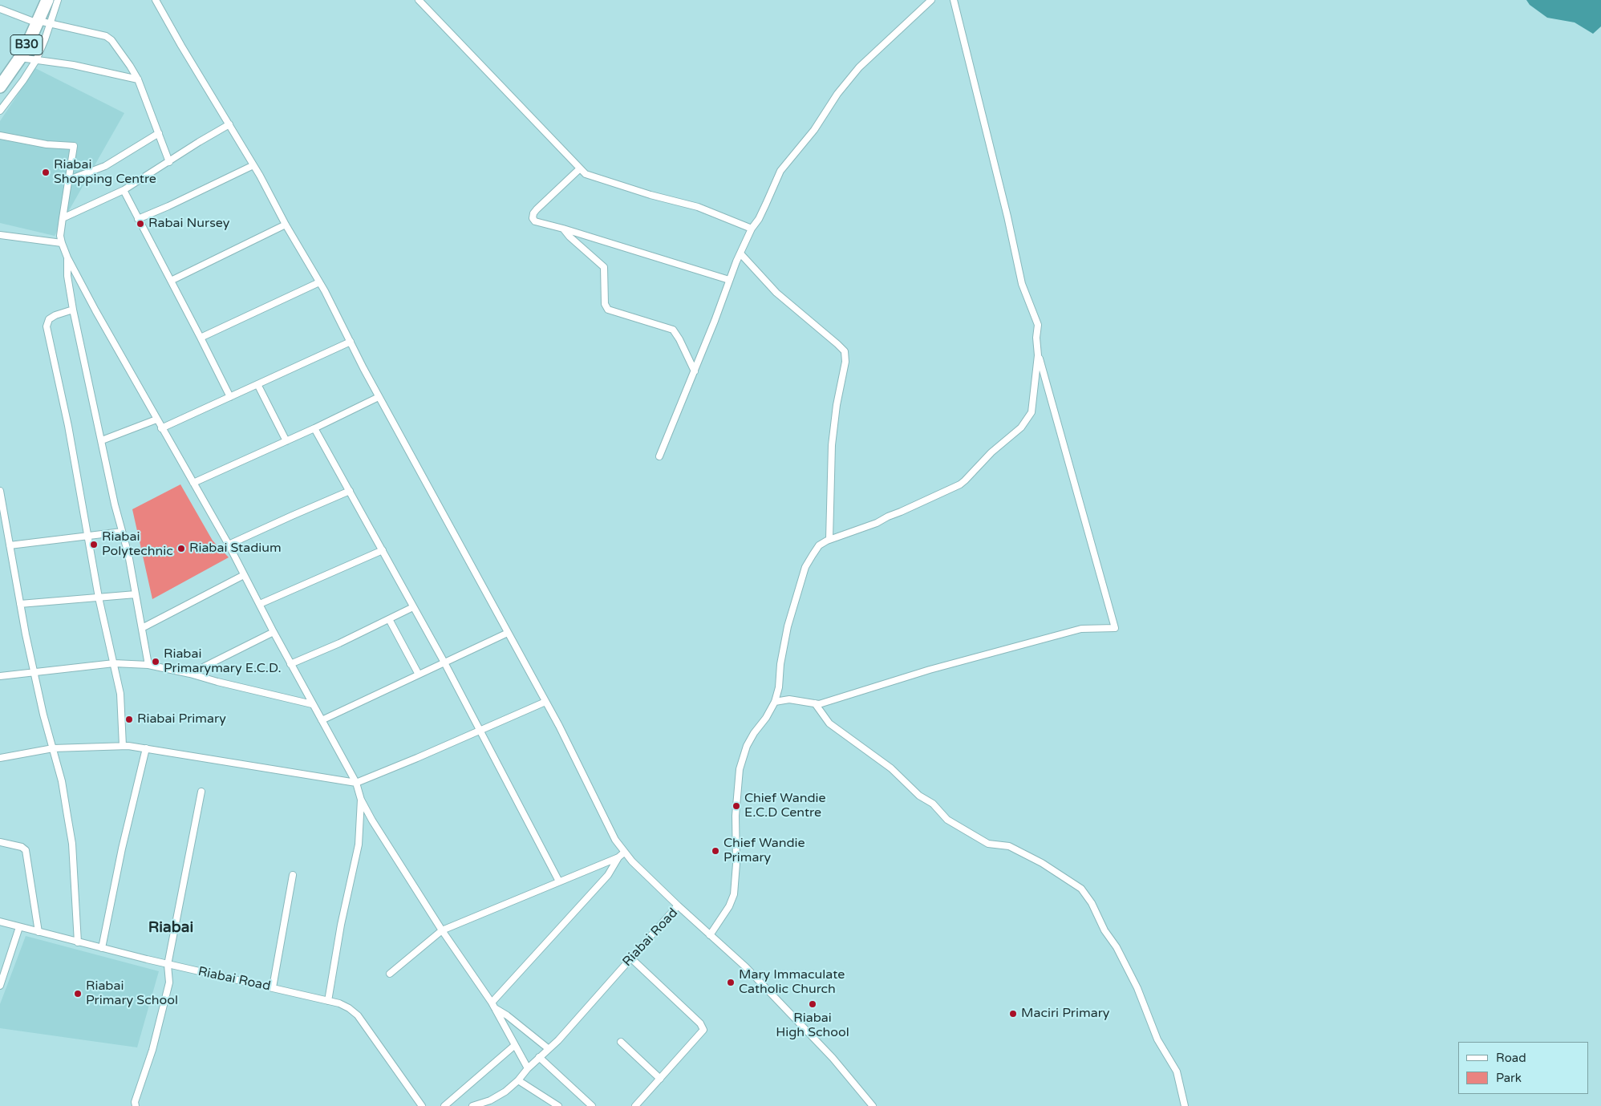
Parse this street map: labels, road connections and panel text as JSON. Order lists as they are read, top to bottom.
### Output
{
  "streets": {
    "highway": ["B30"],
    "street": ["Riabai Road"]
  },
  "districts": ["Riabai"],
  "places": [
    "Riabai Shopping Centre",
    "Rabai Nursey",
    "Riabai Polytechnic",
    "Riabai Stadium",
    "Riabai Primarymary E.C.D.",
    "Riabai Primary",
    "Chief Wandie E.C.D Centre",
    "Chief Wandie Primary",
    "Mary Immaculate Catholic Church",
    "Riabai Primary School",
    "Riabai High School",
    "Maciri Primary"
  ],
  "legend": ["Road", "Park"]
}
